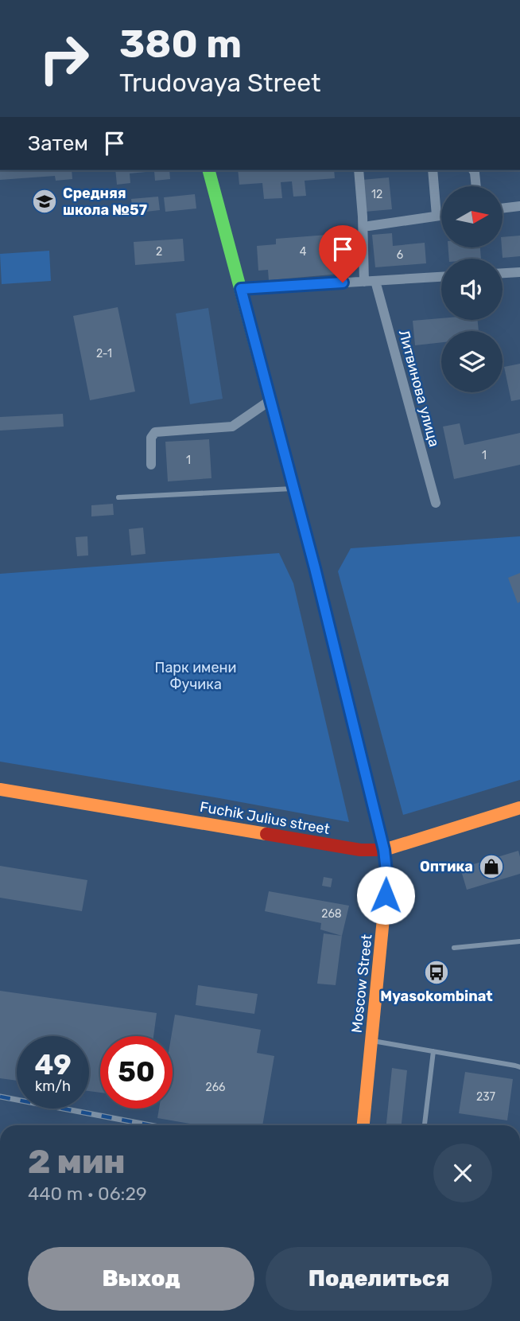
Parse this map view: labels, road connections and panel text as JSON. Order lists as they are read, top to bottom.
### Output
{
  "streets": {
    "main road": ["Fuchik Julius street", "Moscow Street"],
    "street": ["Литвинова улица"]
  },
  "crossings": [
    ["Fuchik Julius street", "Moscow Street"]
  ],
  "parks": ["Парк имени Фучика"],
  "places": {
    "school or university": ["Средняя школа №57"],
    "shop": ["Оптика"],
    "bus stop": ["Myasokombinat"]
  },
  "house_numbers": [
    "12",
    "2",
    "4",
    "6",
    "2-1",
    "1",
    "1",
    "268",
    "266",
    "237"
  ],
  "north": "right",
  "page": {
    "turn": ["380 m", "Trudovaya Street"],
    "then": "Затем",
    "speed": "49 km/h",
    "limit": "50",
    "heading": ["2 мин", "440 m · 06:29"],
    "buttons": ["Выход", "Поделиться"]
  }
}
